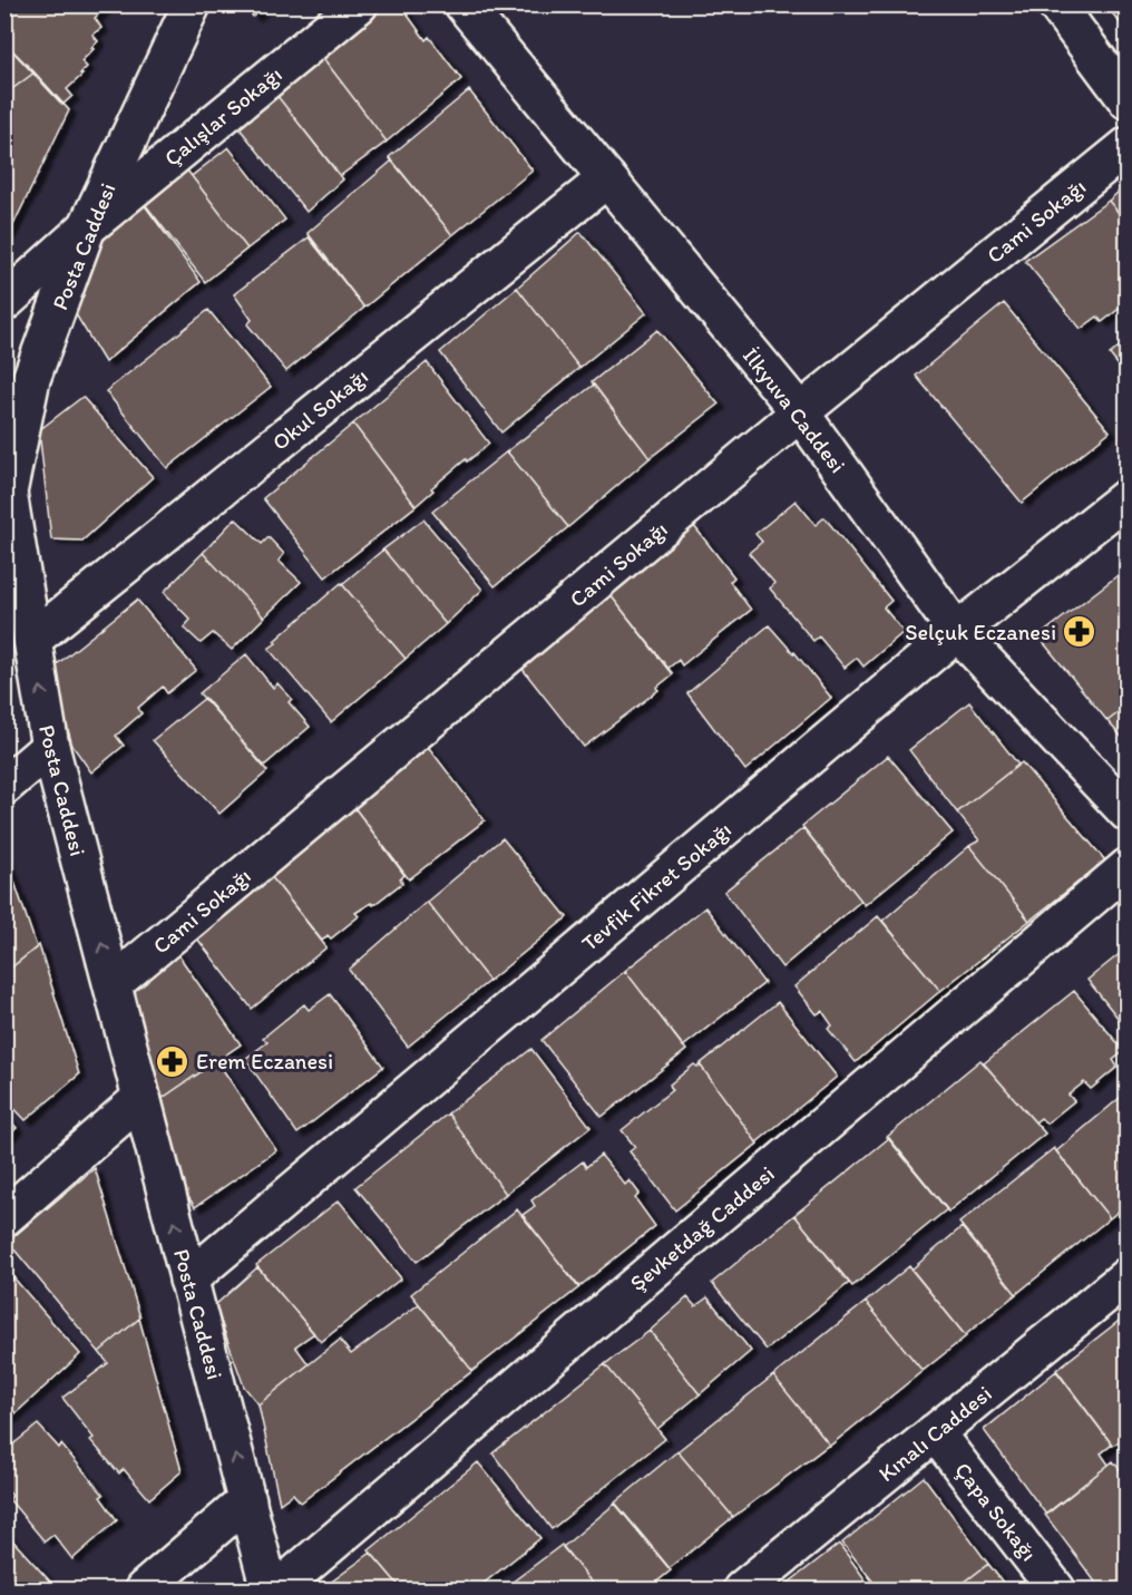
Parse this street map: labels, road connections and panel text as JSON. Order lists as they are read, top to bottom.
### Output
{
  "streets": {
    "street": [
      "Çalışlar Sokağı",
      "Cami Sokağı",
      "Posta Caddesi",
      "Okul Sokağı",
      "İlkyuva Caddesi",
      "Tevfik Fikret Sokağı",
      "Şevketdağ Caddesi",
      "Kınalı Caddesi",
      "Çapa Sokağı"
    ]
  },
  "crossings": [
    ["Çalışlar Sokağı", "Posta Caddesi"],
    ["Cami Sokağı", "Posta Caddesi"],
    ["Cami Sokağı", "İlkyuva Caddesi"],
    ["Posta Caddesi", "Okul Sokağı"],
    ["Posta Caddesi", "Tevfik Fikret Sokağı"],
    ["Okul Sokağı", "İlkyuva Caddesi"],
    ["İlkyuva Caddesi", "Tevfik Fikret Sokağı"],
    ["Kınalı Caddesi", "Çapa Sokağı"]
  ],
  "one_way": ["Posta Caddesi"],
  "places": {
    "pharmacy": ["Selçuk Eczanesi", "Erem Eczanesi"]
  }
}
